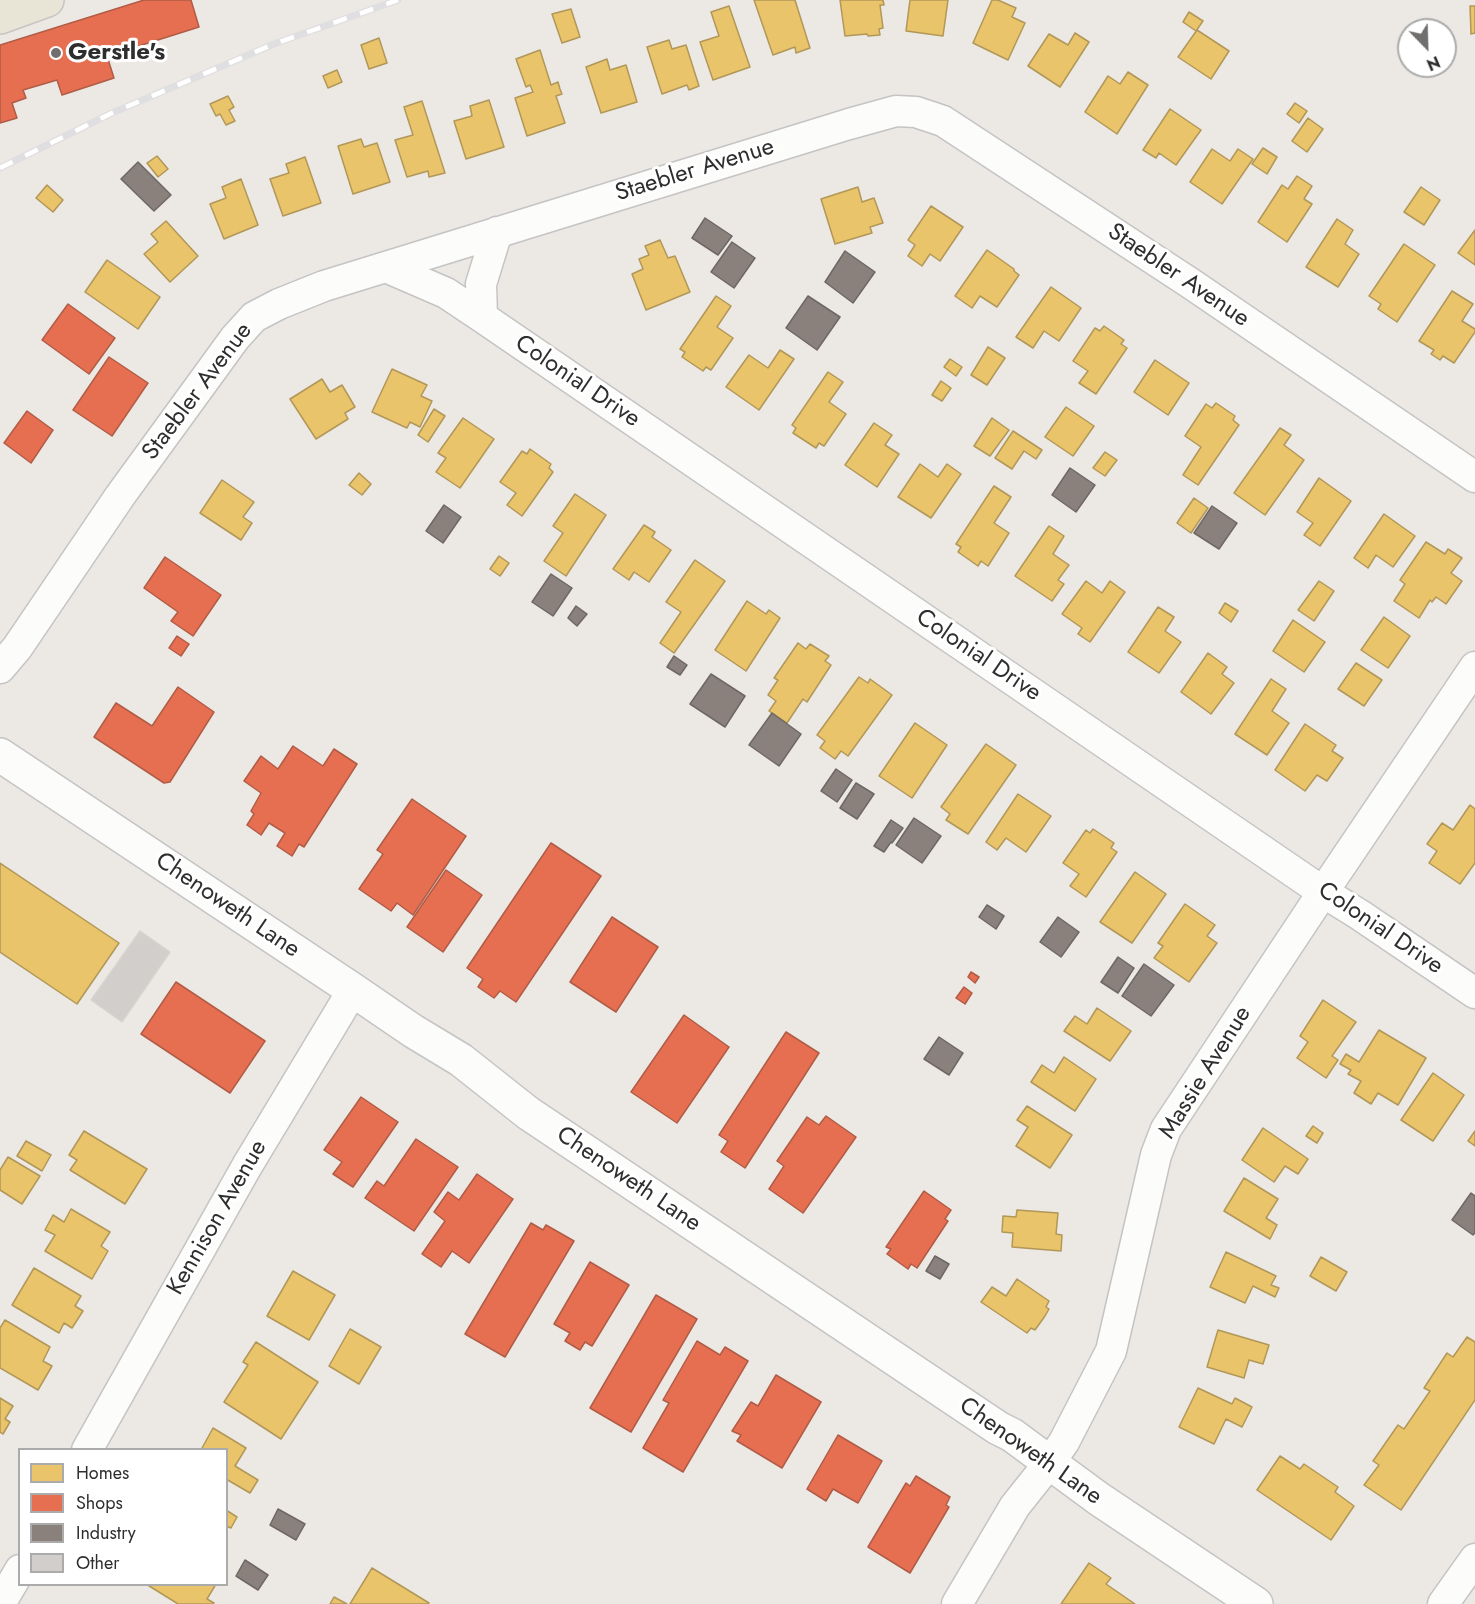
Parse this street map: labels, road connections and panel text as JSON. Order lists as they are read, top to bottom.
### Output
{
  "streets": {
    "main road": ["Chenoweth Lane"],
    "street": [
      "Staebler Avenue",
      "Colonial Drive",
      "Massie Avenue",
      "Kennison Avenue"
    ]
  },
  "crossings": [
    ["Staebler Avenue", "Colonial Drive"],
    ["Colonial Drive", "Massie Avenue"],
    ["Chenoweth Lane", "Massie Avenue"],
    ["Chenoweth Lane", "Kennison Avenue"]
  ],
  "places": ["Gerstle's"],
  "legend": [
    "Homes",
    "Shops",
    "Industry",
    "Other"
  ],
  "north": "bottom right"
}
